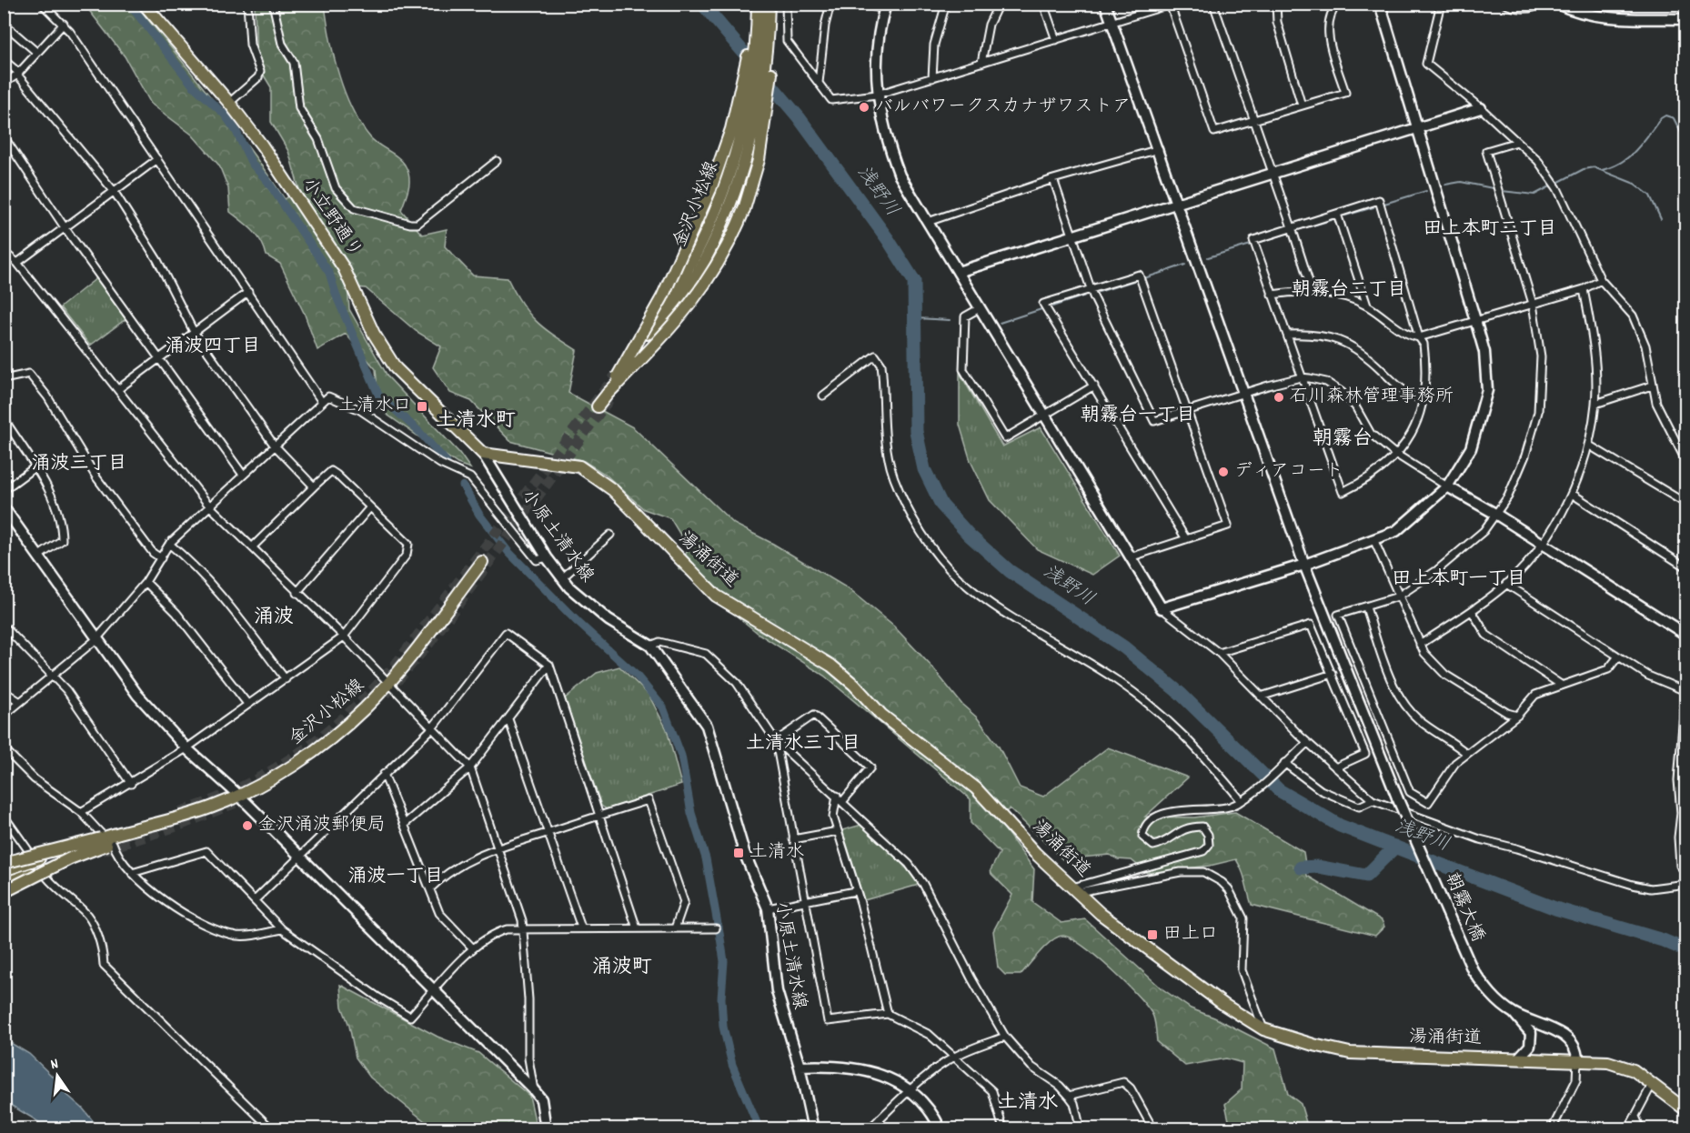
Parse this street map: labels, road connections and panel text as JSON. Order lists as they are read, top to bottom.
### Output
{
  "streets": {
    "main road": ["金沢小松線", "小立野通り", "湯涌街道"],
    "street": ["小原土清水線", "朝霧大橋"]
  },
  "crossings": [
    ["小立野通り", "小原土清水線"],
    ["小立野通り", "湯涌街道"],
    ["小原土清水線", "湯涌街道"]
  ],
  "districts": [
    "田上本町二丁目",
    "朝霧台二丁目",
    "涌波四丁目",
    "朝霧台一丁目",
    "土清水町",
    "朝霧台",
    "涌波三丁目",
    "田上本町一丁目",
    "涌波",
    "土清水三丁目",
    "涌波一丁目",
    "涌波町",
    "土清水"
  ],
  "water": ["浅野川"],
  "places": {
    "other": [
      "バルバワークスカナザワストア",
      "石川森林管理事務所",
      "ディアコート",
      "金沢涌波郵便局"
    ],
    "transit": ["土清水口", "土清水", "田上口"]
  },
  "north": "top"
}
